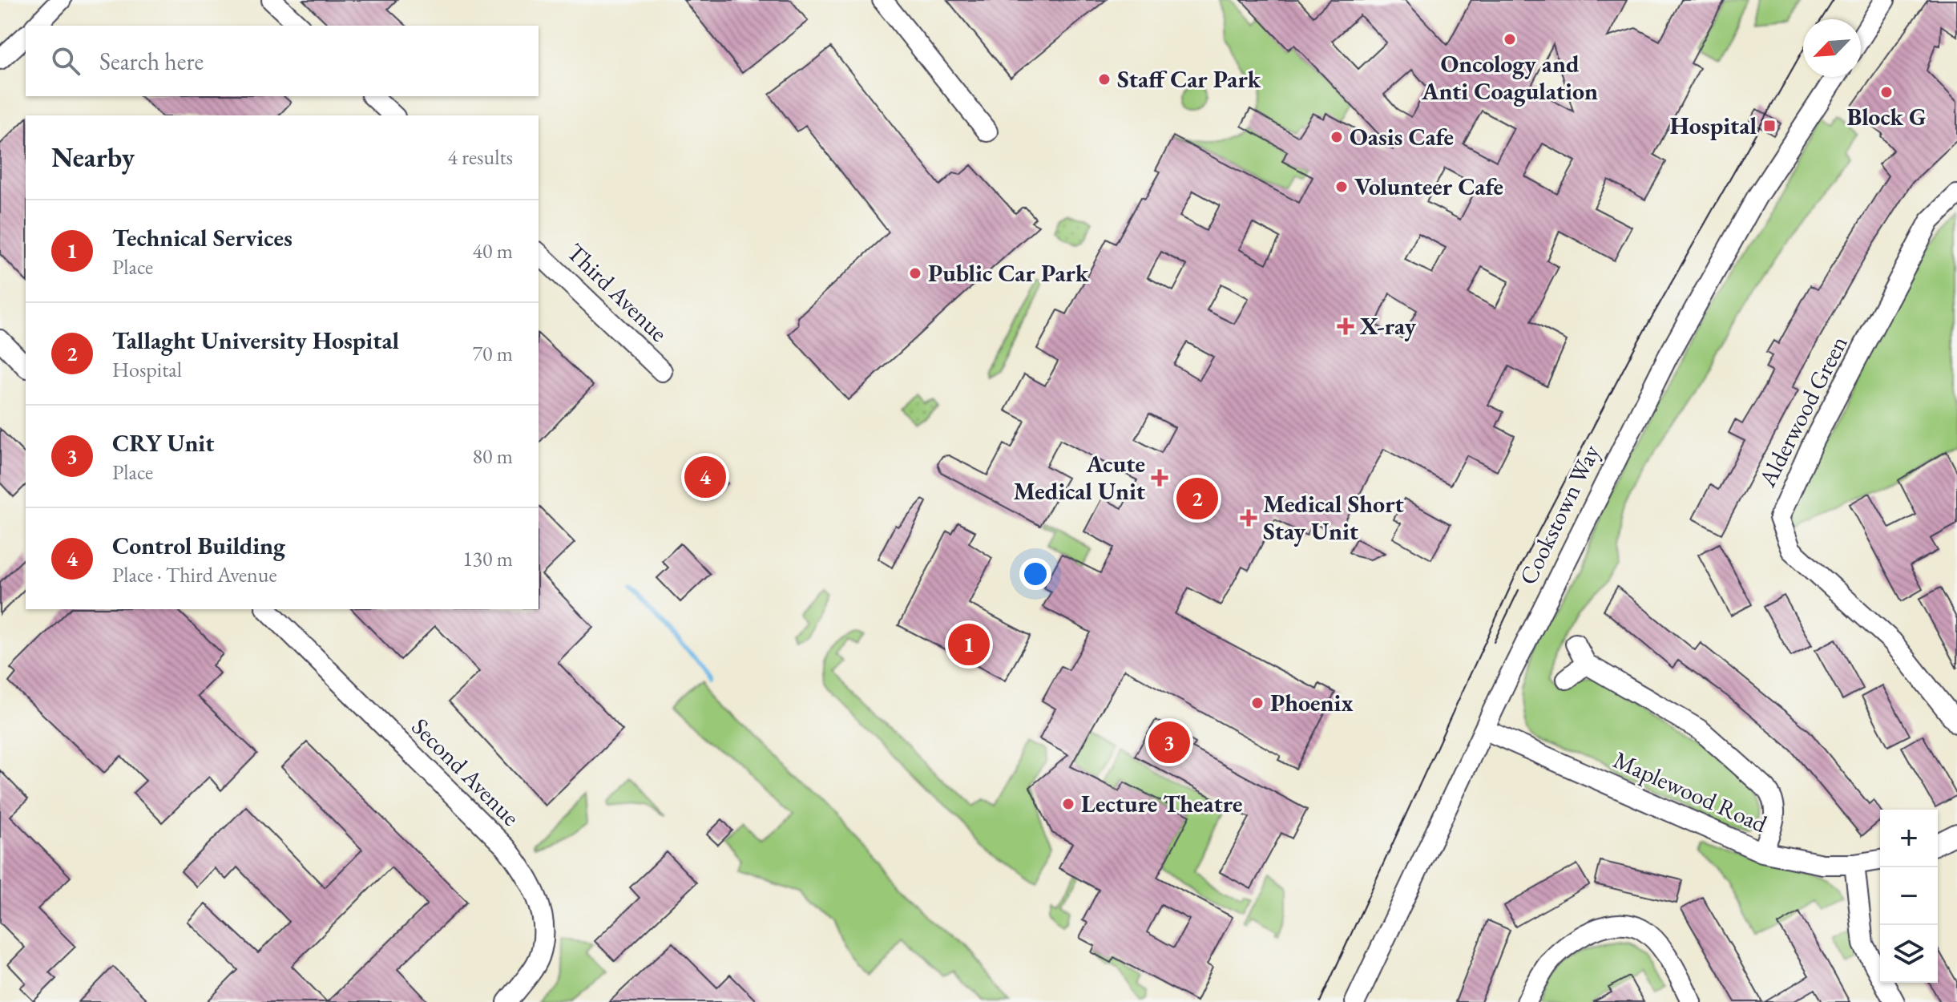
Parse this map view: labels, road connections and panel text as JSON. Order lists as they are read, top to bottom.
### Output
{
  "streets": {
    "street": [
      "Third Avenue",
      "Alderwood Green",
      "Cookstown Way",
      "Second Avenue",
      "Maplewood Road"
    ]
  },
  "crossings": [
    ["Cookstown Way", "Maplewood Road"]
  ],
  "places": {
    "other": [
      "Oncology and Anti Coagulation",
      "Staff Car Park",
      "Block G",
      "Oasis Cafe",
      "Volunteer Cafe",
      "Public Car Park",
      "Phoenix",
      "Lecture Theatre"
    ],
    "transit": ["Hospital"],
    "health": ["X-ray", "Acute Medical Unit", "Medical Short Stay Unit"]
  },
  "north": "bottom left",
  "page": {
    "search": "Search here",
    "heading": ["Nearby", "4 results"],
    "list": [
      {
        "mark": "1",
        "name": "Technical Services",
        "note": "Place",
        "value": "40 m"
      },
      {
        "mark": "2",
        "name": "Tallaght University Hospital",
        "note": "Hospital",
        "value": "70 m"
      },
      {
        "mark": "3",
        "name": "CRY Unit",
        "note": "Place",
        "value": "80 m"
      },
      {
        "mark": "4",
        "name": "Control Building",
        "note": "Place · Third Avenue",
        "value": "130 m"
      }
    ],
    "pins": [
      "4",
      "2",
      "1",
      "3"
    ],
    "map_buttons": ["+", "−"]
  }
}
